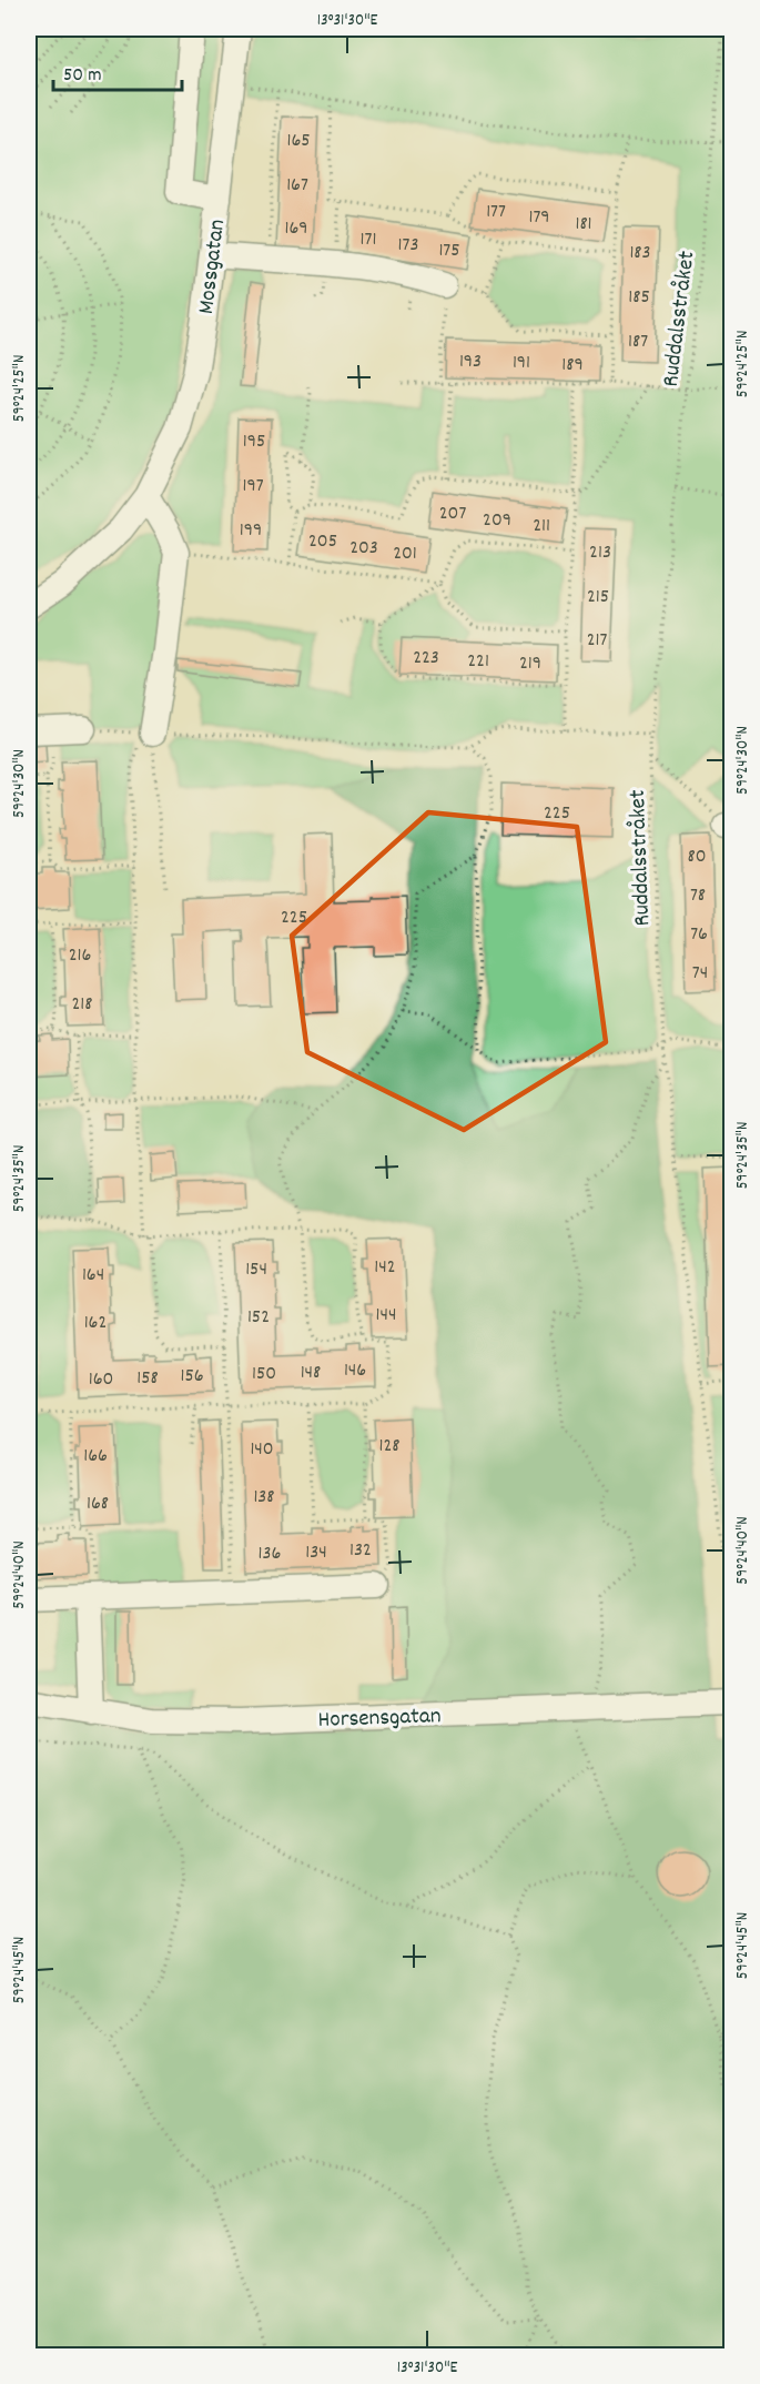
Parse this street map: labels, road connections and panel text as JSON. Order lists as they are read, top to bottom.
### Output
{
  "streets": {
    "street": ["Mossgatan", "Horsensgatan"],
    "path": ["Ruddalsstråket"]
  },
  "crossings": [
    ["Ruddalsstråket", "Horsensgatan"]
  ],
  "house_numbers": [
    "165",
    "167",
    "177",
    "179",
    "181",
    "169",
    "171",
    "173",
    "175",
    "183",
    "185",
    "187",
    "193",
    "191",
    "189",
    "195",
    "197",
    "207",
    "209",
    "211",
    "199",
    "205",
    "203",
    "213",
    "201",
    "215",
    "217",
    "223",
    "221",
    "219",
    "225",
    "80",
    "78",
    "225",
    "76",
    "216",
    "74",
    "218",
    "142",
    "154",
    "164",
    "144",
    "152",
    "162",
    "146",
    "148",
    "150",
    "156",
    "158",
    "160",
    "128",
    "140",
    "166",
    "138",
    "168",
    "132",
    "134",
    "136"
  ],
  "scale_bar": "50 m",
  "coordinates": [
    "13°31'30\"E",
    "59°24'25\"N",
    "59°24'30\"N",
    "59°24'35\"N",
    "59°24'40\"N",
    "59°24'45\"N"
  ]
}
